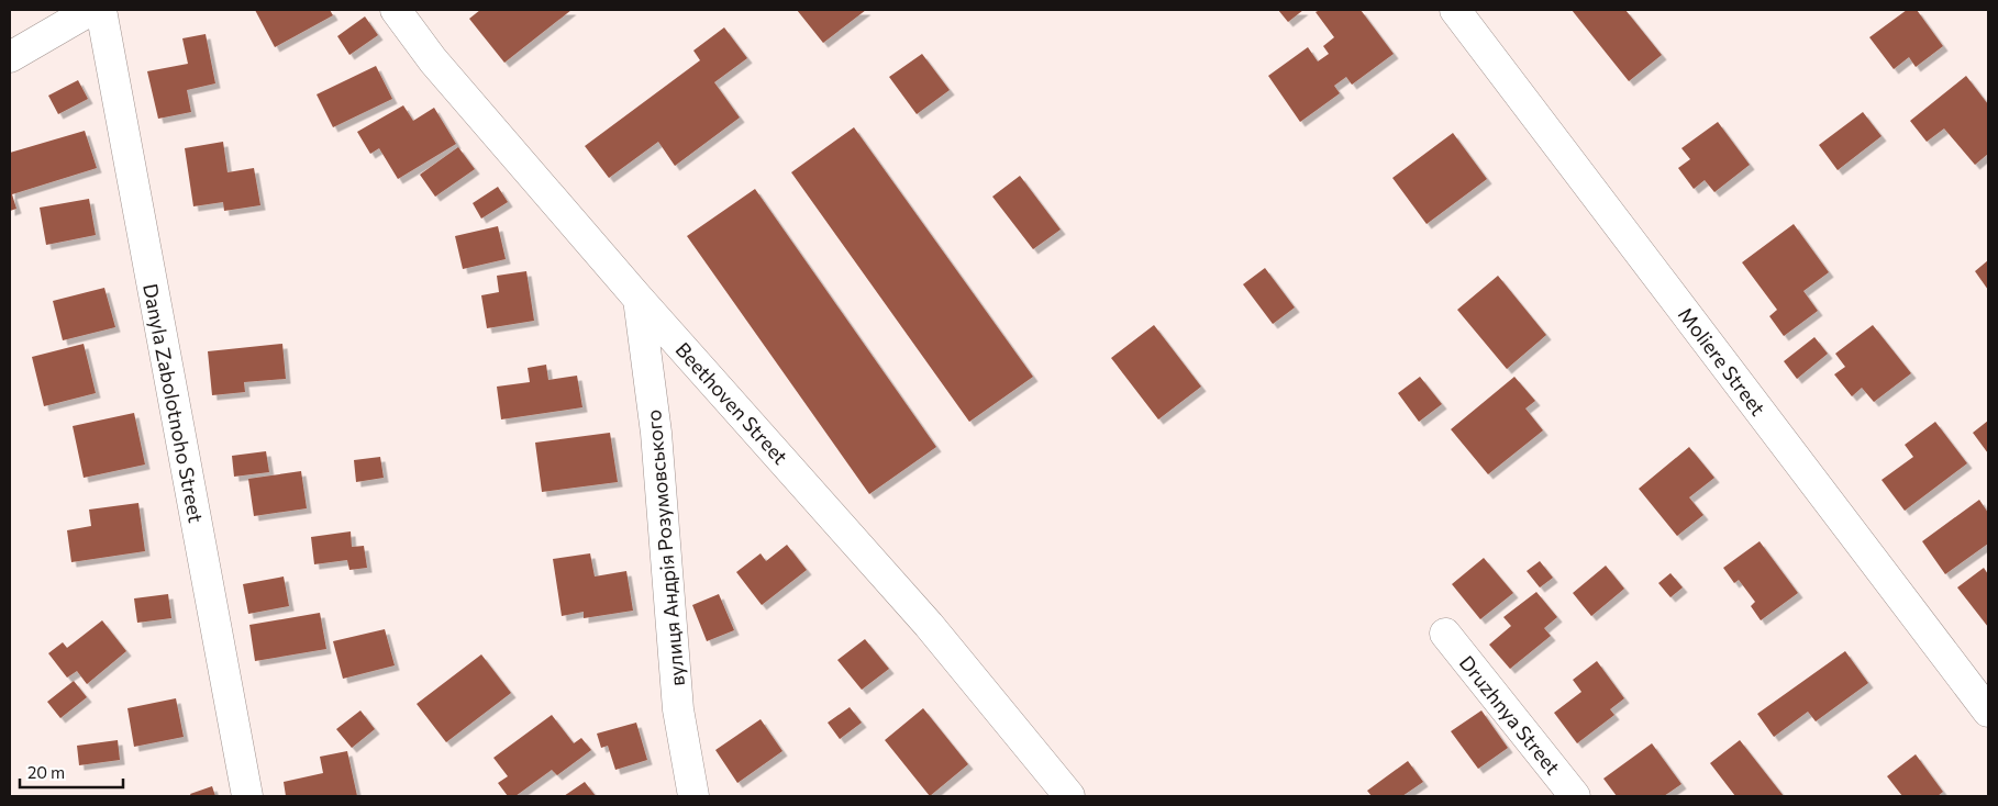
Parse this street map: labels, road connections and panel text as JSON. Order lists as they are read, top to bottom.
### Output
{
  "streets": {
    "street": [
      "Moliere Street",
      "Danyla Zabolotnoho Street",
      "Beethoven Street",
      "вулиця Андрія Розумовського",
      "Druzhnya Street"
    ]
  },
  "crossings": [
    ["Beethoven Street", "вулиця Андрія Розумовського"]
  ],
  "scale_bar": "20 m"
}
